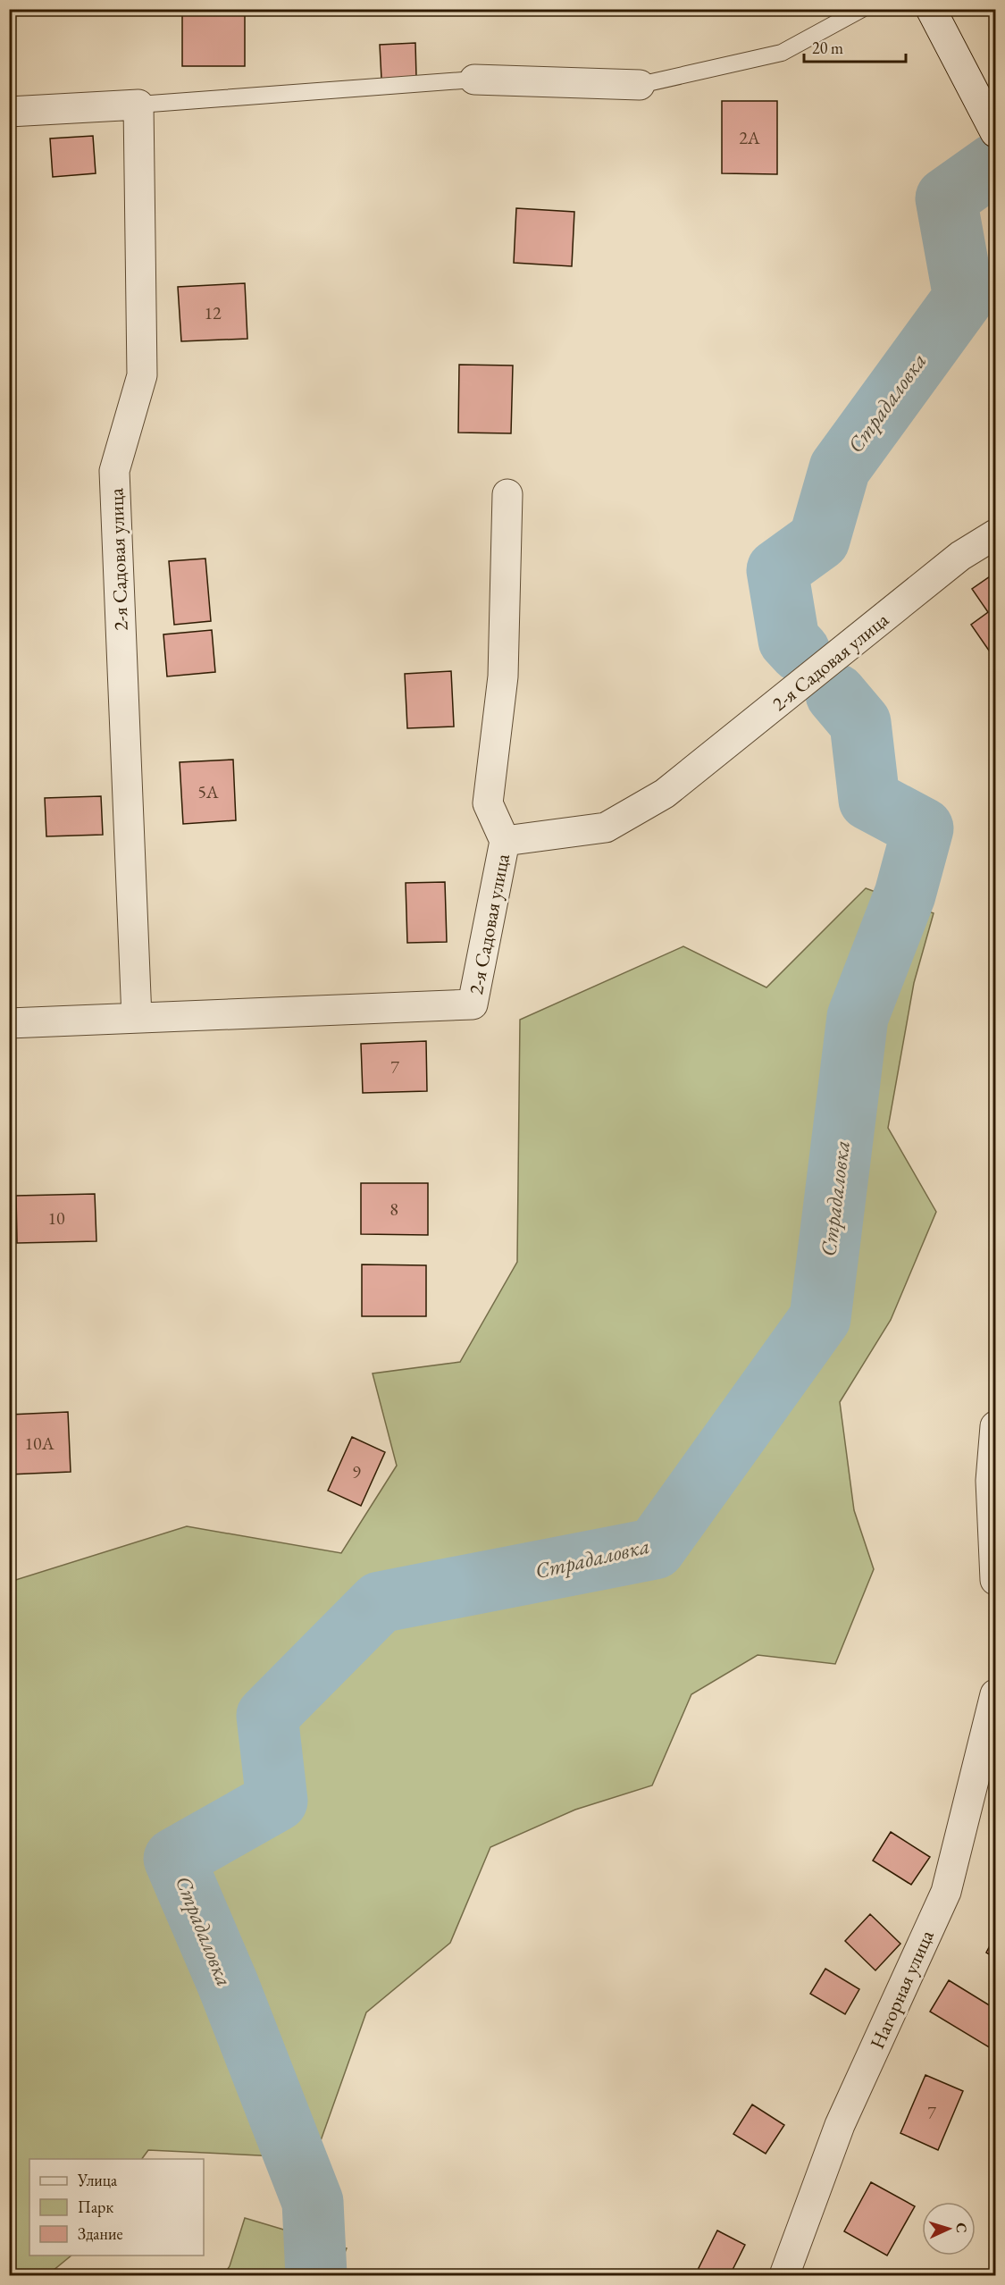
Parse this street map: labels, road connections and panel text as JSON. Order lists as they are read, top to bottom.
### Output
{
  "streets": {
    "street": ["2-я Садовая улица", "Нагорная улица"]
  },
  "water": ["Страдаловка"],
  "house_numbers": [
    "2А",
    "12",
    "5А",
    "7",
    "8",
    "10",
    "10А",
    "9",
    "7"
  ],
  "legend": ["Улица", "Парк", "Здание"],
  "scale_bar": "20 m",
  "north": "right"
}
